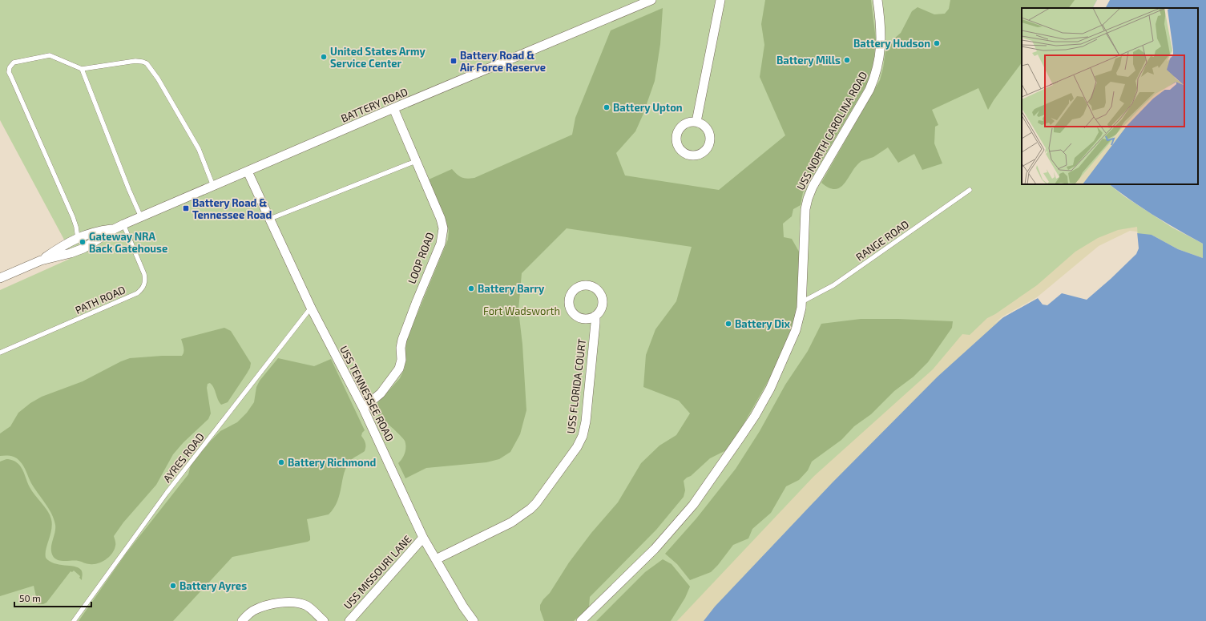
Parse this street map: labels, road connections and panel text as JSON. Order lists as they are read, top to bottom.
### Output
{
  "streets": {
    "street": [
      "BATTERY ROAD",
      "USS NORTH CAROLINA ROAD",
      "LOOP ROAD",
      "USS FLORIDA COURT",
      "USS TENNESSEE ROAD",
      "USS MISSOURI LANE"
    ],
    "lane": ["RANGE ROAD", "PATH ROAD", "AYRES ROAD"]
  },
  "crossings": [
    ["BATTERY ROAD", "LOOP ROAD"],
    ["BATTERY ROAD", "PATH ROAD"],
    ["BATTERY ROAD", "USS TENNESSEE ROAD"],
    ["USS NORTH CAROLINA ROAD", "RANGE ROAD"],
    ["LOOP ROAD", "USS TENNESSEE ROAD"],
    ["USS FLORIDA COURT", "USS TENNESSEE ROAD"],
    ["USS TENNESSEE ROAD", "AYRES ROAD"],
    ["USS TENNESSEE ROAD", "USS MISSOURI LANE"]
  ],
  "parks": ["Fort Wadsworth"],
  "places": {
    "other": [
      "Battery Hudson",
      "United States Army Service Center",
      "Battery Mills",
      "Battery Upton",
      "Gateway NRA Back Gatehouse",
      "Battery Barry",
      "Battery Dix",
      "Battery Richmond",
      "Battery Ayres"
    ],
    "transit": ["Battery Road & Air Force Reserve", "Battery Road & Tennessee Road"]
  },
  "scale_bar": "50 m"
}
